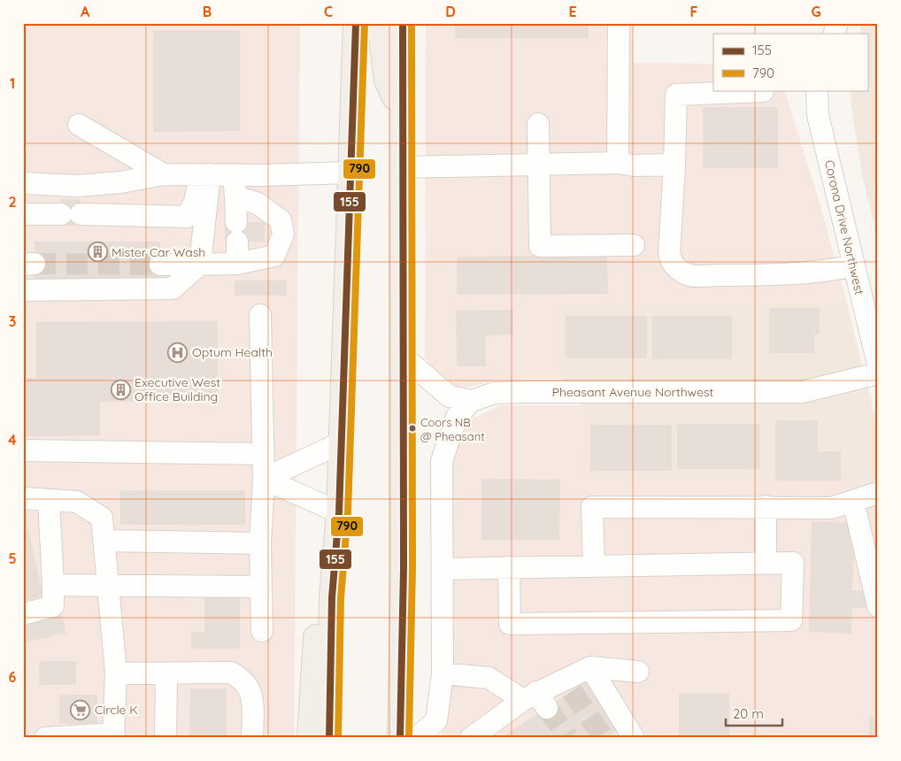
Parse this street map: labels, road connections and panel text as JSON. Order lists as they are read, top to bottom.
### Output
{
  "streets": {
    "street": ["Corona Drive Northwest", "Pheasant Avenue Northwest"]
  },
  "places": {
    "building": ["Mister Car Wash", "Executive West Office Building"],
    "hospital": ["Optum Health"],
    "other": ["Coors NB @ Pheasant"],
    "supermarket": ["Circle K"]
  },
  "lines": ["transit line 155", "transit line 790"],
  "legend": ["155", "790"],
  "scale_bar": "20 m",
  "grid": {
    "columns": [
      "A",
      "B",
      "C",
      "D",
      "E",
      "F",
      "G"
    ],
    "rows": [
      "1",
      "2",
      "3",
      "4",
      "5",
      "6"
    ]
  }
}
